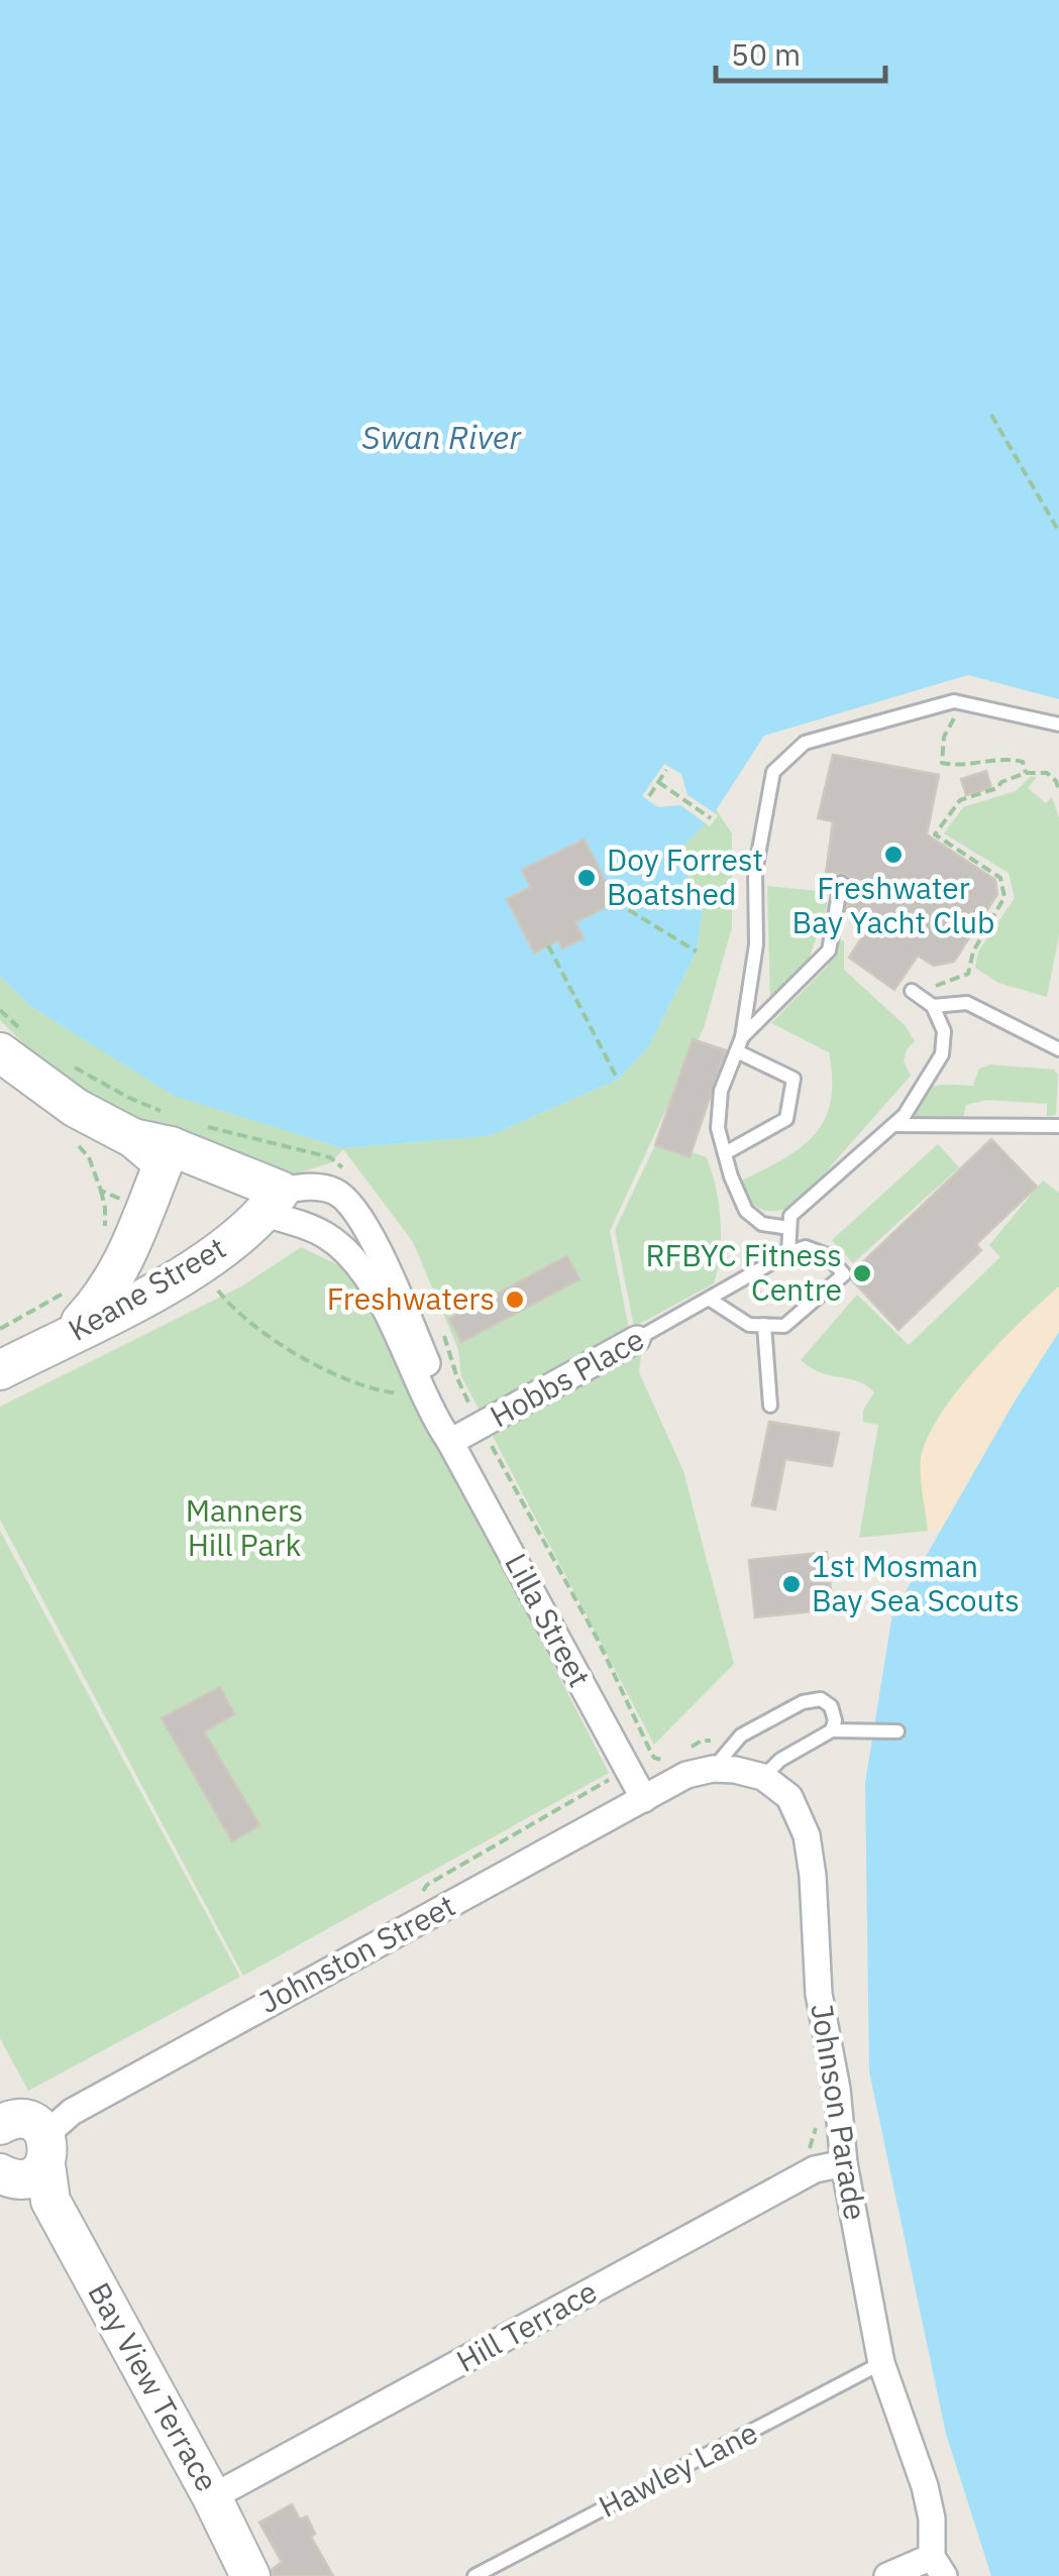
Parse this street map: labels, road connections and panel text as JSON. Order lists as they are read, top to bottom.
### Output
{
  "streets": {
    "street": [
      "Keane Street",
      "Hobbs Place",
      "Lilla Street",
      "Johnston Street",
      "Johnson Parade",
      "Hill Terrace",
      "Bay View Terrace"
    ],
    "lane": ["Hawley Lane"]
  },
  "crossings": [
    ["Keane Street", "Lilla Street"],
    ["Hobbs Place", "Lilla Street"],
    ["Lilla Street", "Johnston Street"],
    ["Johnston Street", "Bay View Terrace"],
    ["Johnson Parade", "Hill Terrace"],
    ["Johnson Parade", "Hawley Lane"],
    ["Hill Terrace", "Bay View Terrace"]
  ],
  "water": ["Swan River"],
  "parks": ["Manners Hill Park"],
  "places": [
    "Freshwater Bay Yacht Club",
    "Doy Forrest Boatshed",
    "RFBYC Fitness Centre",
    "Freshwaters",
    "1st Mosman Bay Sea Scouts"
  ],
  "scale_bar": "50 m"
}
